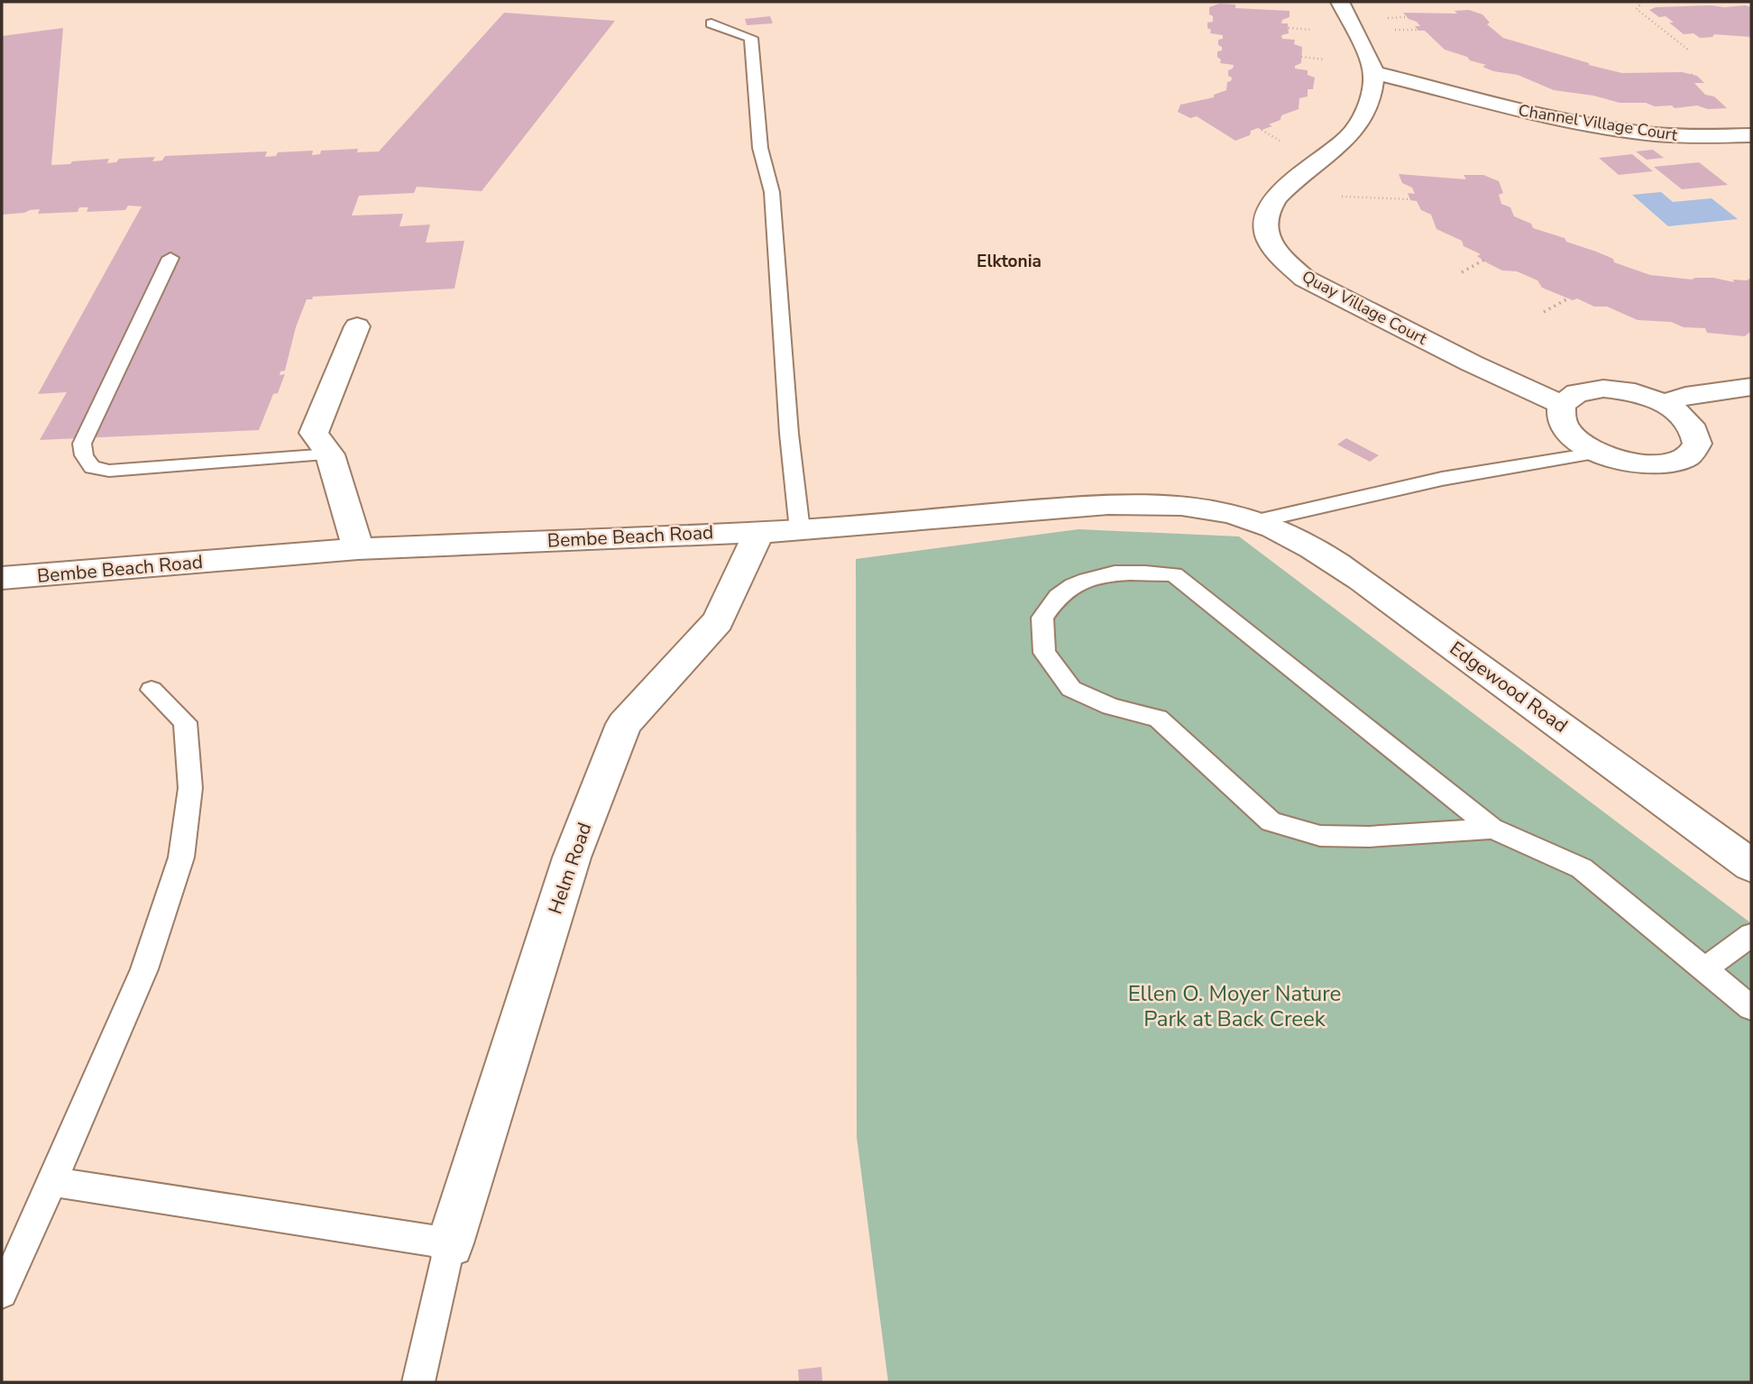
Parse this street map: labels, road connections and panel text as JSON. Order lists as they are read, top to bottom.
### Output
{
  "streets": {
    "street": [
      "Channel Village Court",
      "Quay Village Court",
      "Bembe Beach Road",
      "Edgewood Road",
      "Helm Road"
    ]
  },
  "crossings": [
    ["Channel Village Court", "Quay Village Court"],
    ["Bembe Beach Road", "Edgewood Road"],
    ["Bembe Beach Road", "Helm Road"]
  ],
  "districts": ["Elktonia"],
  "parks": ["Ellen O. Moyer Nature Park at Back Creek"]
}
